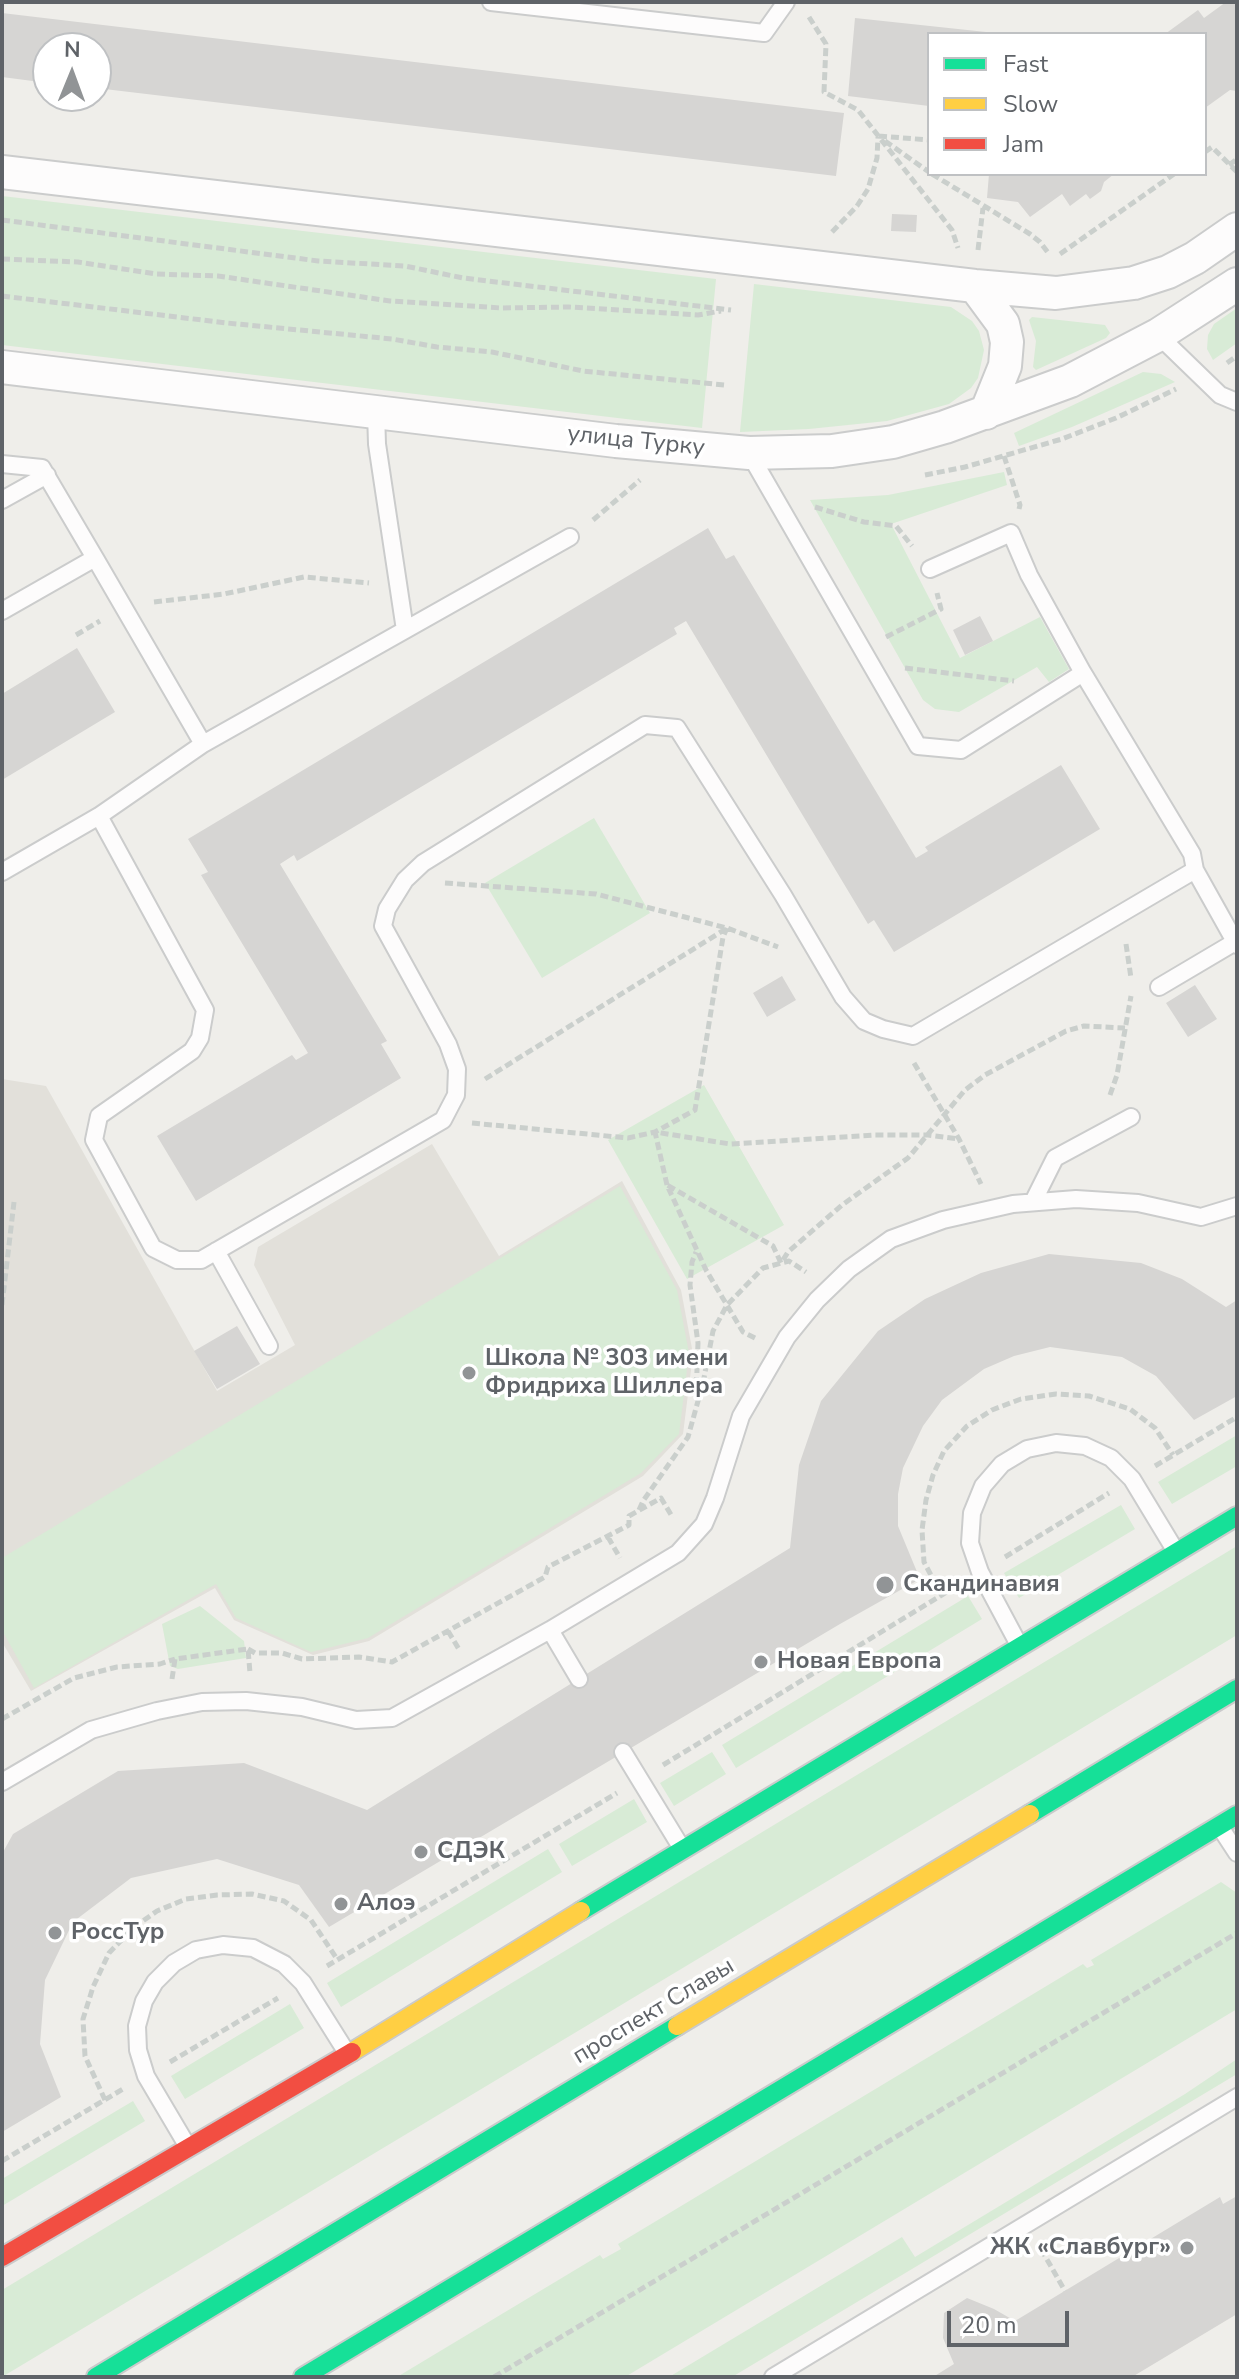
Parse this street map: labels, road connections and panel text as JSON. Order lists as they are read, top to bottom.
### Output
{
  "streets": {
    "main road": ["проспект Славы"],
    "street": ["улица Турку"]
  },
  "places": [
    "Школа № 303 имени Фридриха Шиллера",
    "Скандинавия",
    "Новая Европа",
    "СДЭК",
    "Алоэ",
    "РоссТур",
    "ЖК «Славбург»"
  ],
  "legend": ["Fast", "Slow", "Jam"],
  "scale_bar": "20 m",
  "north": "top"
}
